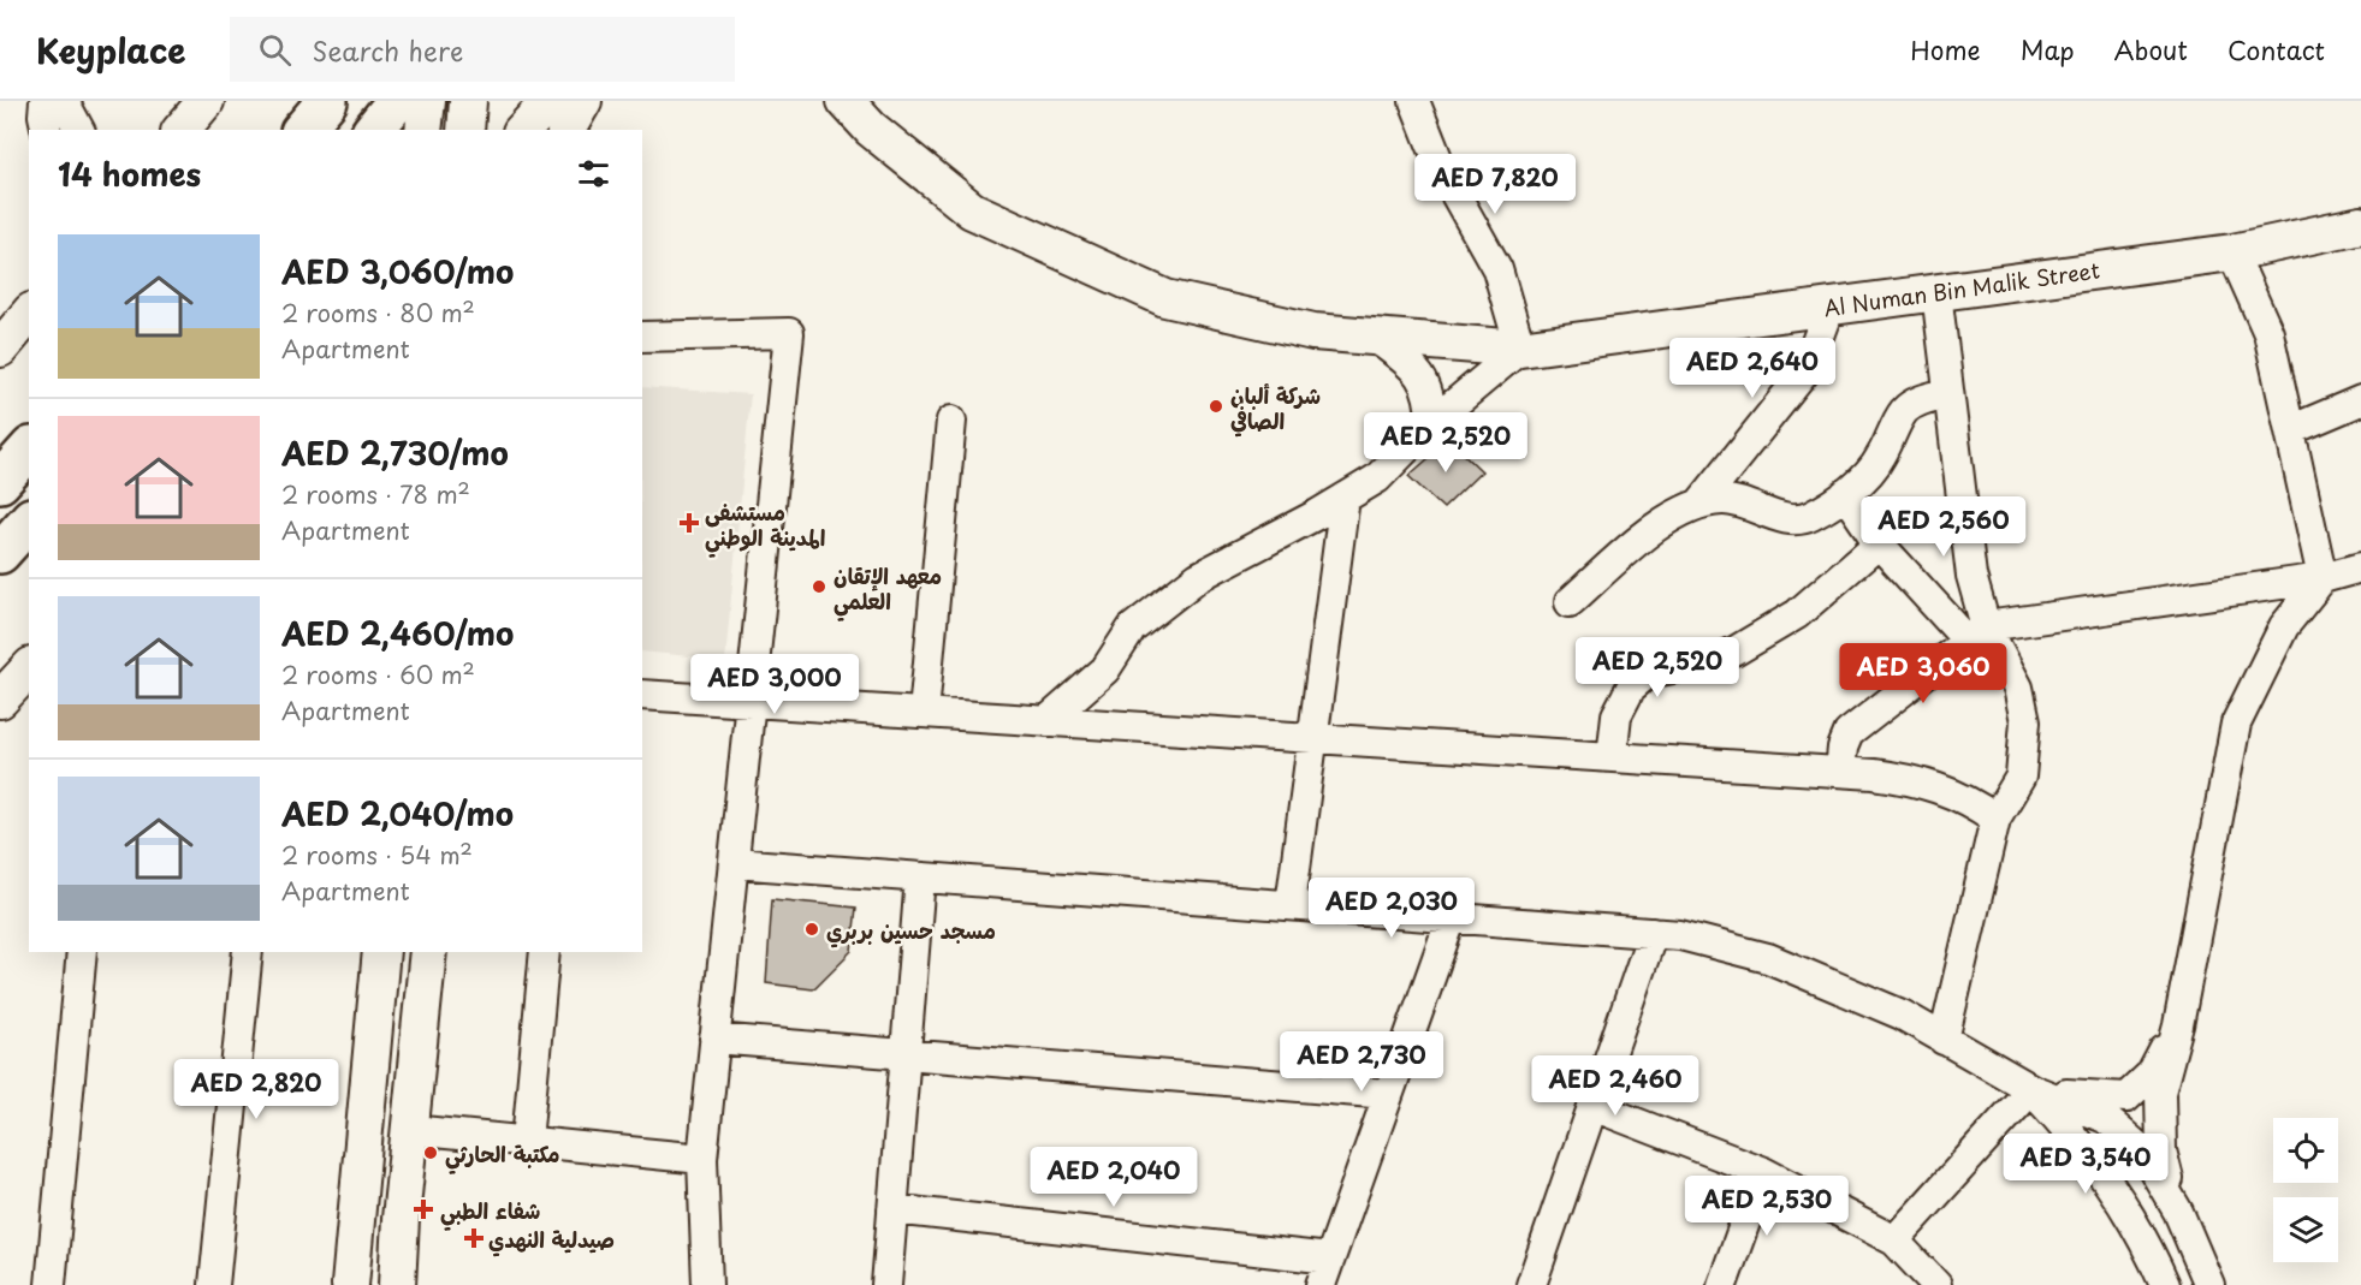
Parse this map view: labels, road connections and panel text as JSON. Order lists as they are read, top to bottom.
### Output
{
  "streets": {
    "main road": ["Al Numan Bin Malik Street"]
  },
  "places": {
    "other": [
      "شركة ألبان الصافي",
      "معهد الإتقان العلمي",
      "مسجد حسين بربري",
      "مكتبة الحارثي"
    ],
    "health": ["مستشفى المدينة الوطني", "شفاء الطبي", "صيدلية النهدي"]
  },
  "page": {
    "header": "Keyplace",
    "search": "Search here",
    "nav": [
      "Home",
      "Map",
      "About",
      "Contact"
    ],
    "heading": "14 homes",
    "price": [
      "AED 7,820",
      "AED 2,640",
      "AED 2,520",
      "AED 2,560",
      "AED 2,520",
      "AED 3,060",
      "AED 3,000",
      "AED 2,030",
      "AED 2,730",
      "AED 2,460",
      "AED 2,820",
      "AED 3,540",
      "AED 2,040",
      "AED 2,530"
    ],
    "list": [
      {
        "name": "AED 3,060/mo",
        "note": "2 rooms · 80 m² · Apartment"
      },
      {
        "name": "AED 2,730/mo",
        "note": "2 rooms · 78 m² · Apartment"
      },
      {
        "name": "AED 2,460/mo",
        "note": "2 rooms · 60 m² · Apartment"
      },
      {
        "name": "AED 2,040/mo",
        "note": "2 rooms · 54 m² · Apartment"
      }
    ]
  }
}
